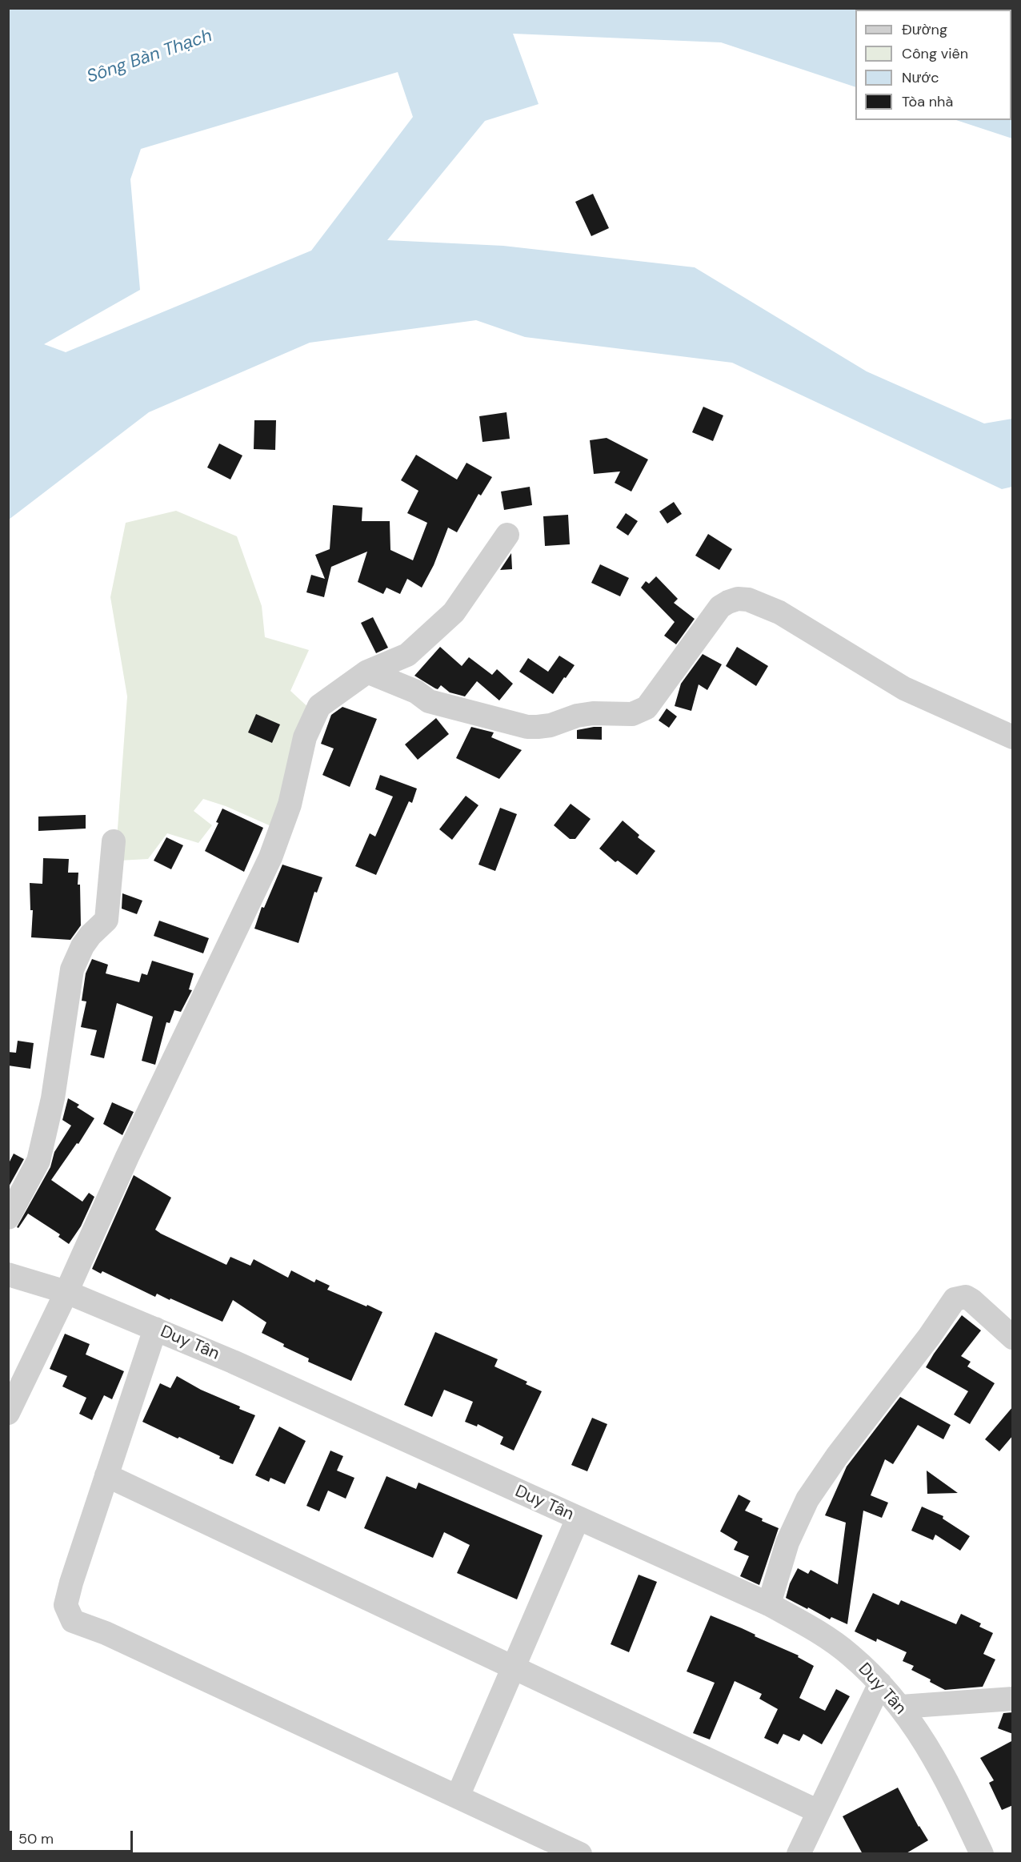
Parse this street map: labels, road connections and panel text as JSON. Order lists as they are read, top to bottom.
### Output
{
  "streets": {
    "street": ["Duy Tân"]
  },
  "water": ["Sông Bàn Thạch"],
  "legend": [
    "Đường",
    "Công viên",
    "Nước",
    "Tòa nhà"
  ],
  "scale_bar": "50 m"
}
